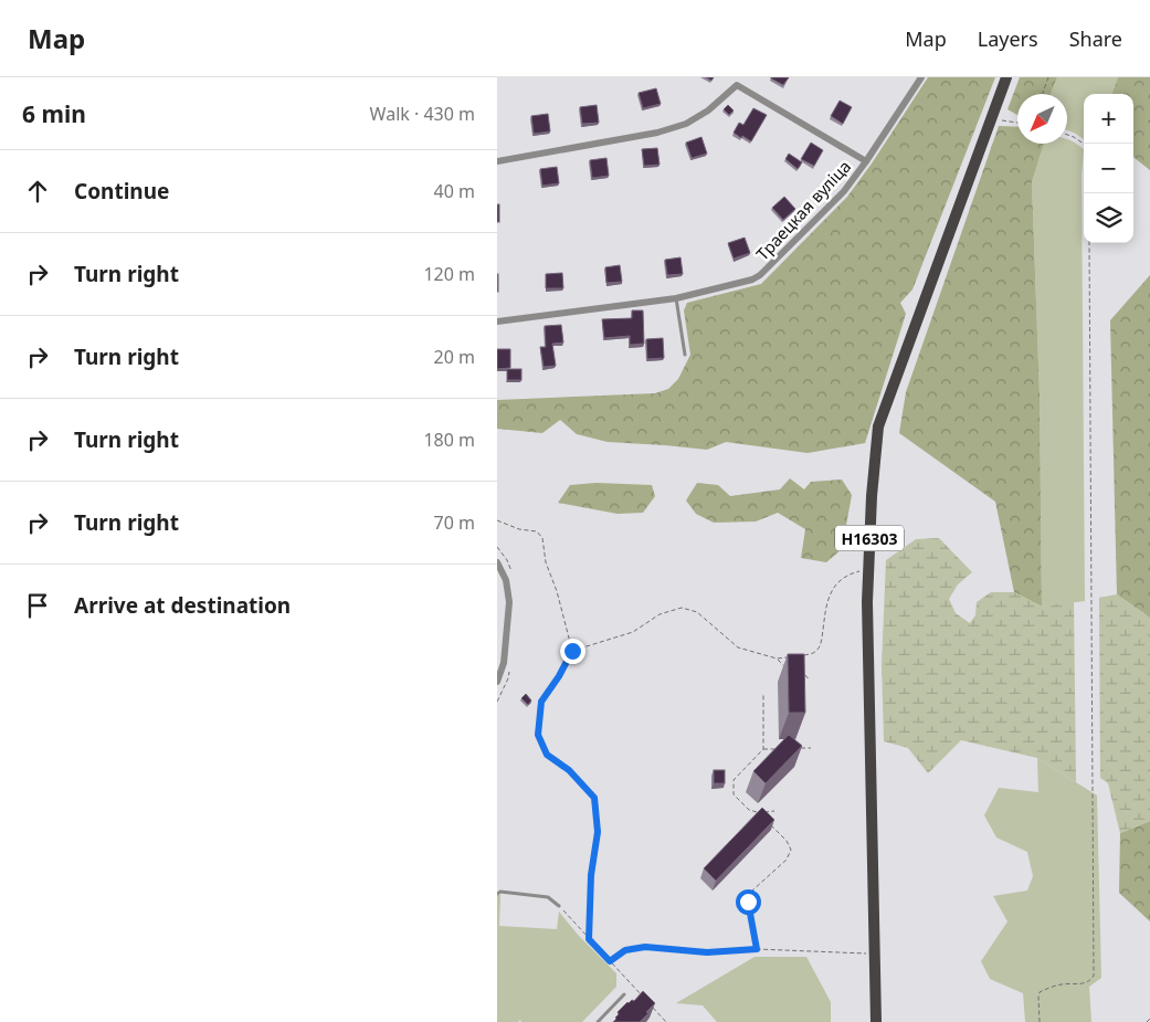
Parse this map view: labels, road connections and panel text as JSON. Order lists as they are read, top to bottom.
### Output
{
  "streets": {
    "main road": ["Н16303"],
    "street": ["Траецкая вуліца"]
  },
  "north": "bottom left",
  "page": {
    "header": "Map",
    "nav": ["Map", "Layers", "Share"],
    "heading": ["6 min", "Walk · 430 m"],
    "map_buttons": ["+", "−"],
    "list": [
      ["Continue", "40 m"],
      ["Turn right", "120 m"],
      ["Turn right", "20 m"],
      ["Turn right", "180 m"],
      ["Turn right", "70 m"],
      "Arrive at destination"
    ]
  }
}
